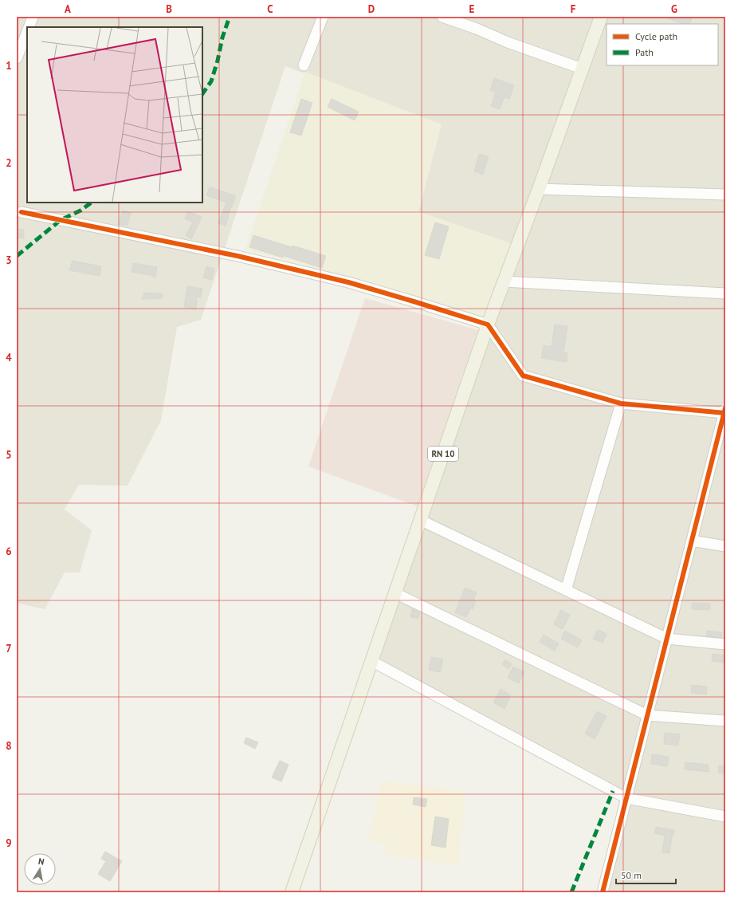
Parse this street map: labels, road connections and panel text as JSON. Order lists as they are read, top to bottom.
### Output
{
  "streets": {
    "main road": ["RN 10"]
  },
  "legend": ["Cycle path", "Path"],
  "scale_bar": "50 m",
  "north": "top",
  "grid": {
    "columns": [
      "A",
      "B",
      "C",
      "D",
      "E",
      "F",
      "G"
    ],
    "rows": [
      "1",
      "2",
      "3",
      "4",
      "5",
      "6",
      "7",
      "8",
      "9"
    ]
  }
}
